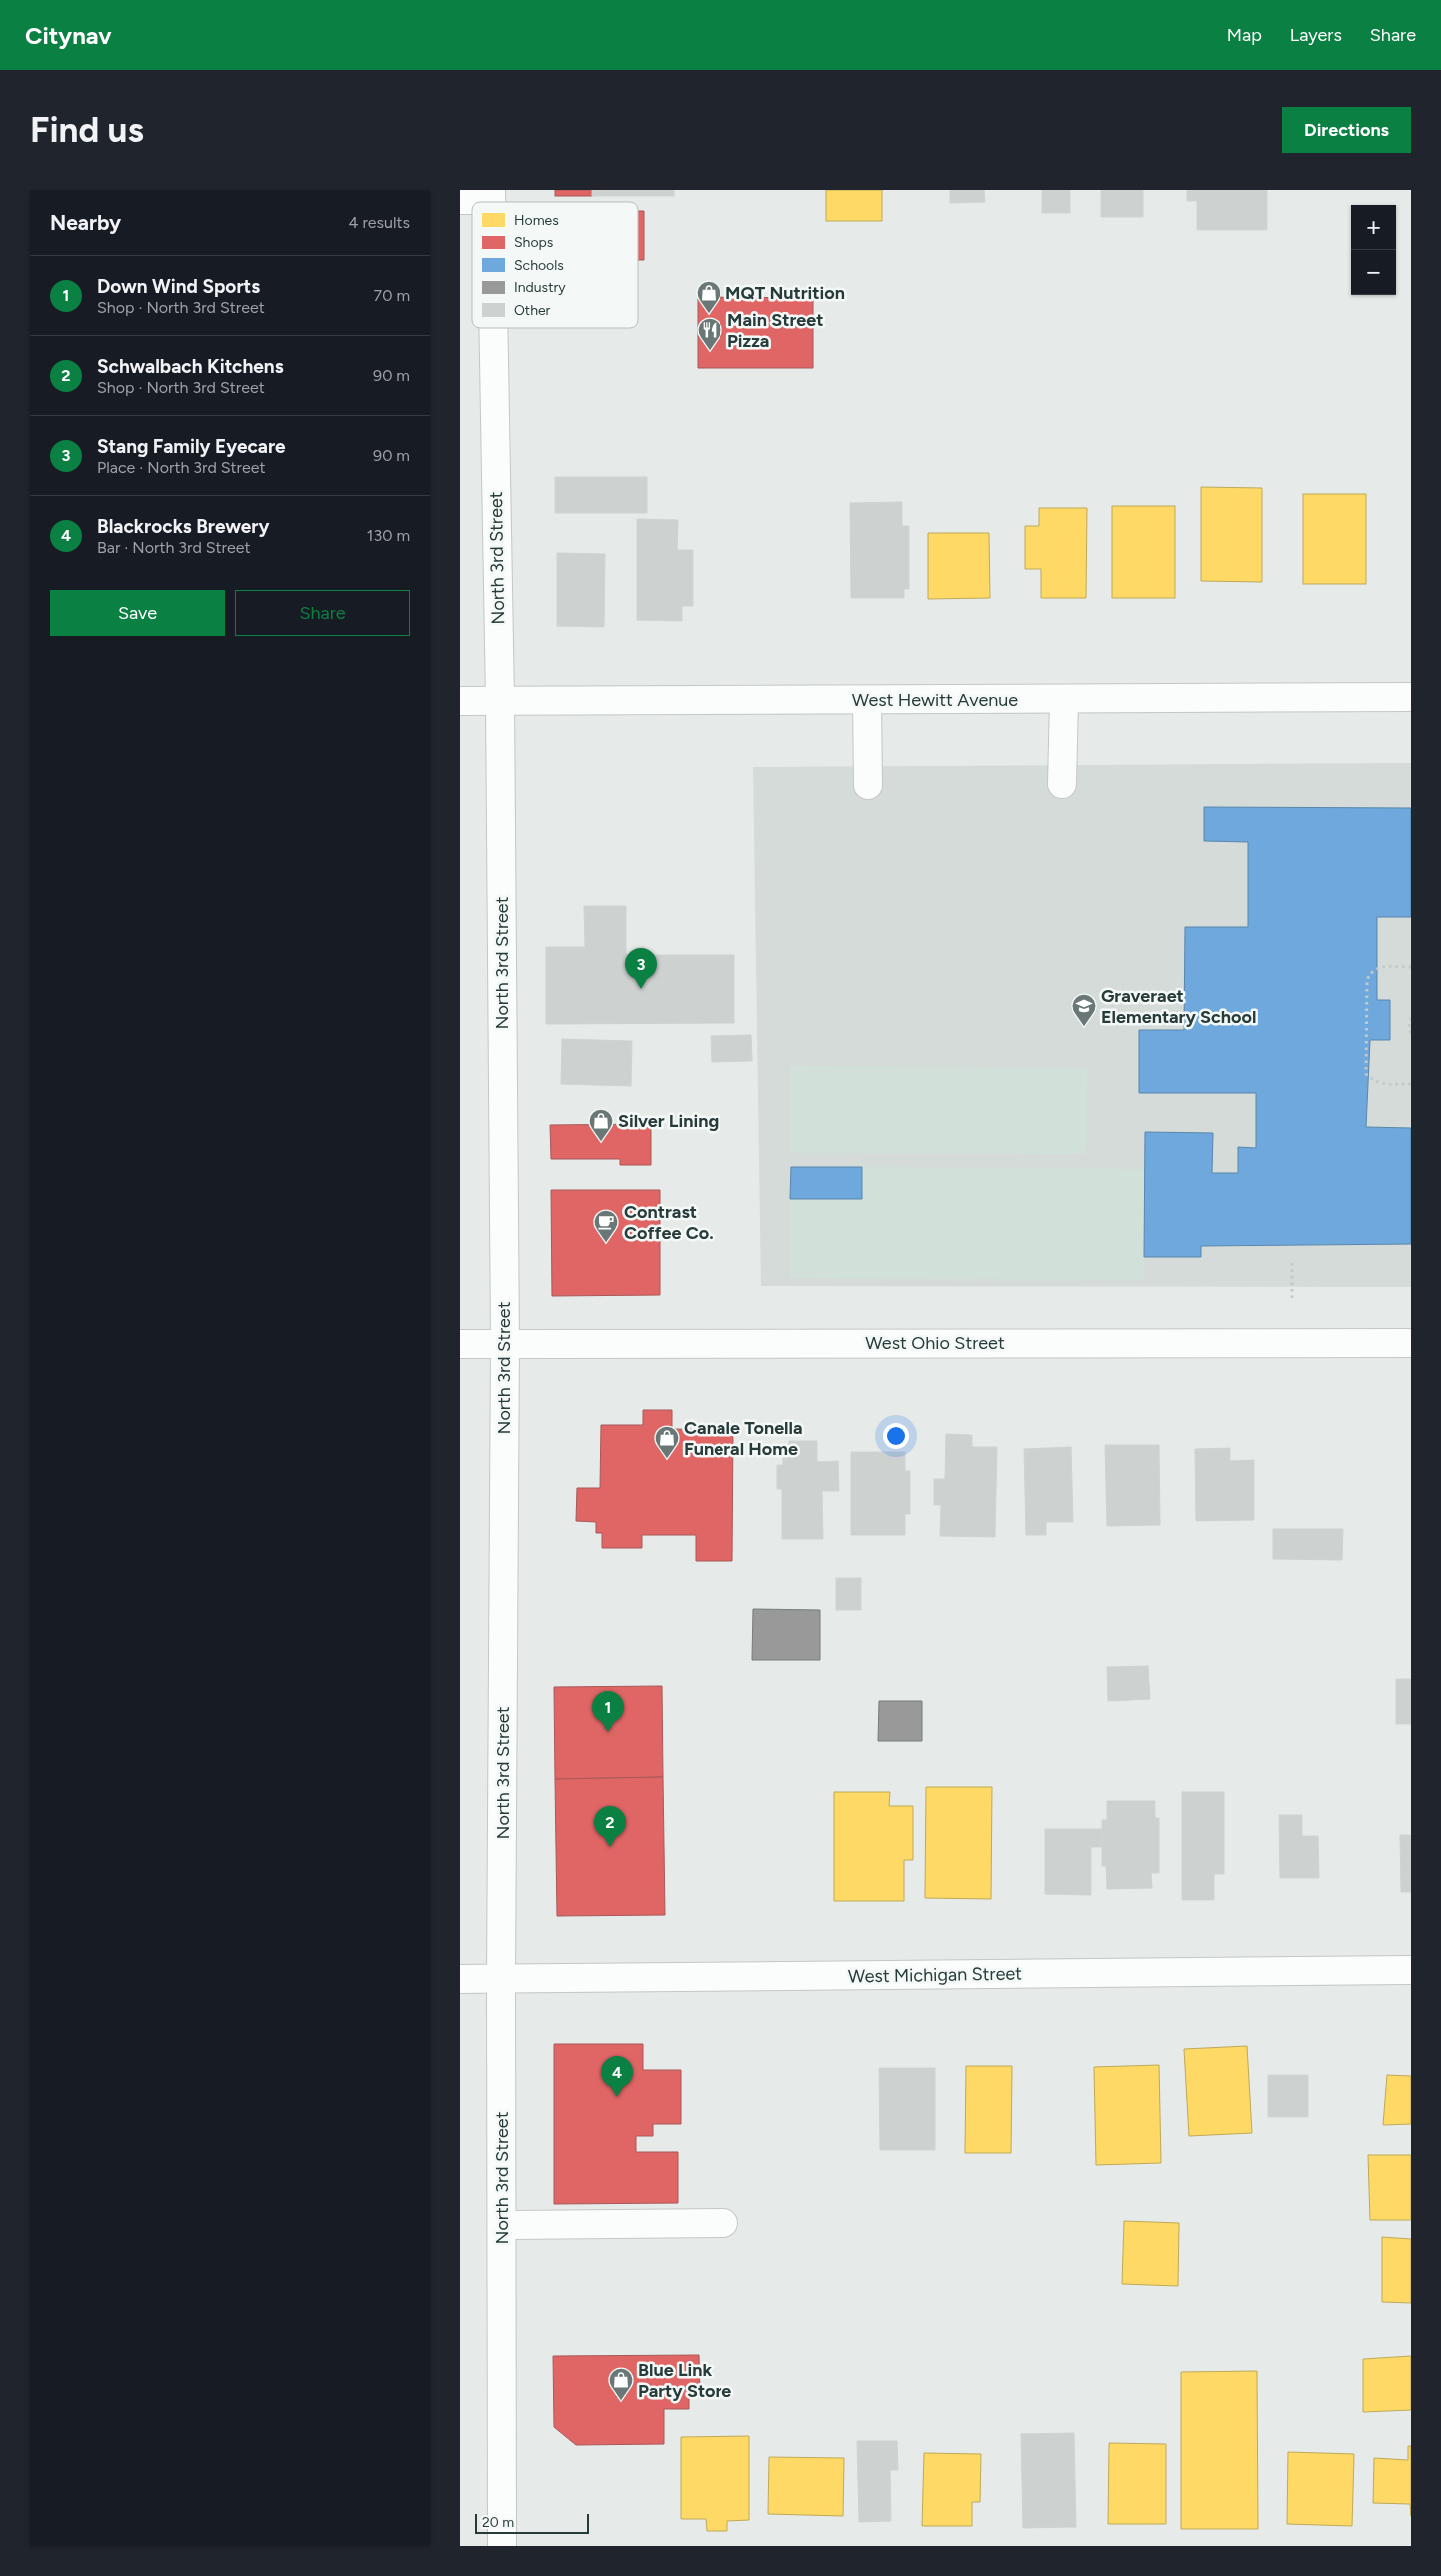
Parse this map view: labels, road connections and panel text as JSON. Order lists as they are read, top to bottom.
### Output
{
  "streets": {
    "street": [
      "North 3rd Street",
      "West Hewitt Avenue",
      "West Ohio Street",
      "West Michigan Street"
    ]
  },
  "crossings": [
    ["North 3rd Street", "West Hewitt Avenue"],
    ["North 3rd Street", "West Ohio Street"],
    ["North 3rd Street", "West Michigan Street"]
  ],
  "places": {
    "shop": [
      "MQT Nutrition",
      "Silver Lining",
      "Canale Tonella Funeral Home",
      "Blue Link Party Store"
    ],
    "restaurant": ["Main Street Pizza"],
    "school or university": ["Graveraet Elementary School"],
    "cafe": ["Contrast Coffee Co."]
  },
  "legend": [
    "Homes",
    "Shops",
    "Schools",
    "Industry",
    "Other"
  ],
  "scale_bar": "20 m",
  "page": {
    "header": "Citynav",
    "nav": ["Map", "Layers", "Share"],
    "buttons": [
      "Directions",
      ["Save", "Share"]
    ],
    "title": "Find us",
    "heading": ["Nearby", "4 results"],
    "map_buttons": ["+", "−"],
    "list": [
      {
        "mark": "1",
        "name": "Down Wind Sports",
        "note": "Shop · North 3rd Street",
        "value": "70 m"
      },
      {
        "mark": "2",
        "name": "Schwalbach Kitchens",
        "note": "Shop · North 3rd Street",
        "value": "90 m"
      },
      {
        "mark": "3",
        "name": "Stang Family Eyecare",
        "note": "Place · North 3rd Street",
        "value": "90 m"
      },
      {
        "mark": "4",
        "name": "Blackrocks Brewery",
        "note": "Bar · North 3rd Street",
        "value": "130 m"
      }
    ],
    "pins": [
      "3",
      "1",
      "2",
      "4"
    ],
    "scale": "20 m"
  }
}
